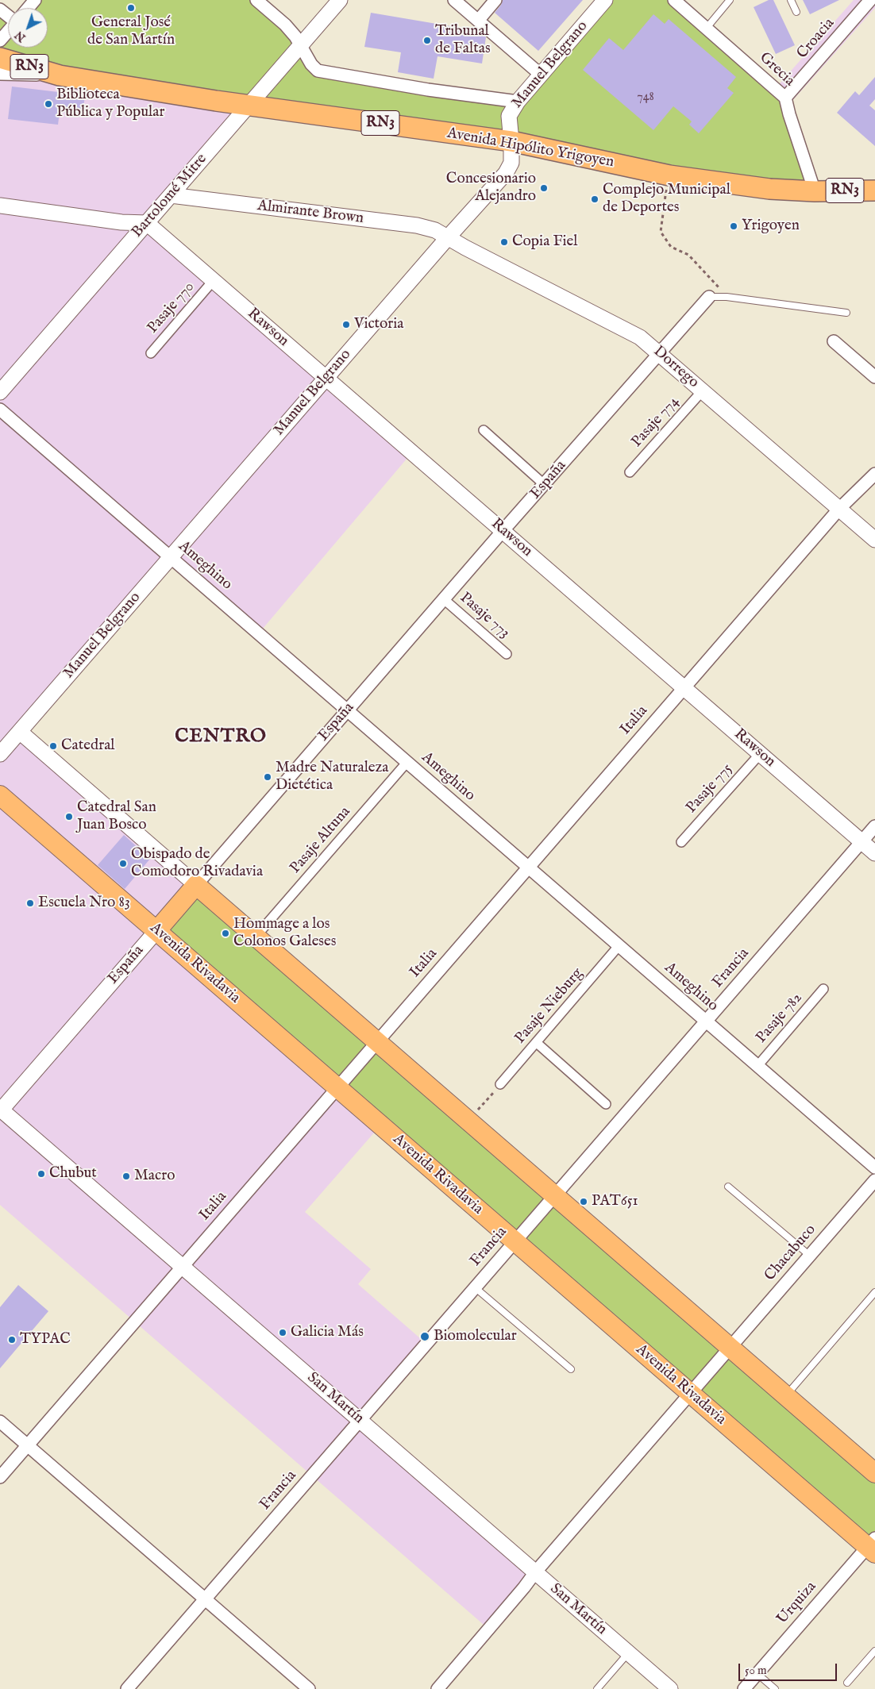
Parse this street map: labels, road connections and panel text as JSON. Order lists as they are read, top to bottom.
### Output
{
  "streets": {
    "highway": ["RN3", "Avenida Hipólito Yrigoyen"],
    "main road": ["España", "Avenida Rivadavia"],
    "street": [
      "Croacia",
      "Manuel Belgrano",
      "Grecia",
      "Bartolomé Mitre",
      "Almirante Brown",
      "Pasaje 770",
      "Rawson",
      "Dorrego",
      "Pasaje 774",
      "Ameghino",
      "Pasaje 773",
      "Italia",
      "Pasaje 775",
      "Pasaje Altuna",
      "Francia",
      "Pasaje Nieburg",
      "Pasaje 782",
      "Chacabuco",
      "San Martín",
      "Urquiza"
    ]
  },
  "crossings": [
    ["Croacia", "Grecia"],
    ["Manuel Belgrano", "Avenida Hipólito Yrigoyen"],
    ["Manuel Belgrano", "Almirante Brown"],
    ["Manuel Belgrano", "Rawson"],
    ["Manuel Belgrano", "Dorrego"],
    ["Manuel Belgrano", "Ameghino"],
    ["Grecia", "Avenida Hipólito Yrigoyen"],
    ["Avenida Hipólito Yrigoyen", "Bartolomé Mitre"],
    ["Bartolomé Mitre", "Almirante Brown"],
    ["Bartolomé Mitre", "Rawson"],
    ["Almirante Brown", "Dorrego"],
    ["Pasaje 770", "Rawson"],
    ["Rawson", "España"],
    ["Rawson", "Italia"],
    ["Rawson", "Pasaje 775"],
    ["Rawson", "Francia"],
    ["Dorrego", "Pasaje 774"],
    ["Dorrego", "España"],
    ["Dorrego", "Italia"],
    ["España", "Ameghino"],
    ["España", "Pasaje 773"],
    ["España", "Avenida Rivadavia"],
    ["España", "San Martín"],
    ["Ameghino", "Italia"],
    ["Ameghino", "Pasaje Altuna"],
    ["Ameghino", "Francia"],
    ["Ameghino", "Pasaje Nieburg"],
    ["Ameghino", "Pasaje 782"],
    ["Italia", "Avenida Rivadavia"],
    ["Italia", "San Martín"],
    ["Avenida Rivadavia", "Francia"],
    ["Avenida Rivadavia", "Chacabuco"],
    ["Avenida Rivadavia", "Urquiza"],
    ["Francia", "San Martín"],
    ["Chacabuco", "San Martín"]
  ],
  "districts": ["CENTRO"],
  "places": [
    "General José de San Martín",
    "Tribunal de Faltas",
    "Biblioteca Pública y Popular",
    "Concesionario Alejandro",
    "Complejo Municipal de Deportes",
    "Yrigoyen",
    "Copia Fiel",
    "Victoria",
    "Catedral",
    "Madre Naturaleza Dietética",
    "Catedral San Juan Bosco",
    "Obispado de Comodoro Rivadavia",
    "Escuela Nro 83",
    "Hommage a los Colonos Galeses",
    "Chubut",
    "Macro",
    "PAT651",
    "Galicia Más",
    "Biomolecular",
    "TYPAC"
  ],
  "house_numbers": ["748"],
  "scale_bar": "50 m",
  "north": "bottom left"
}
